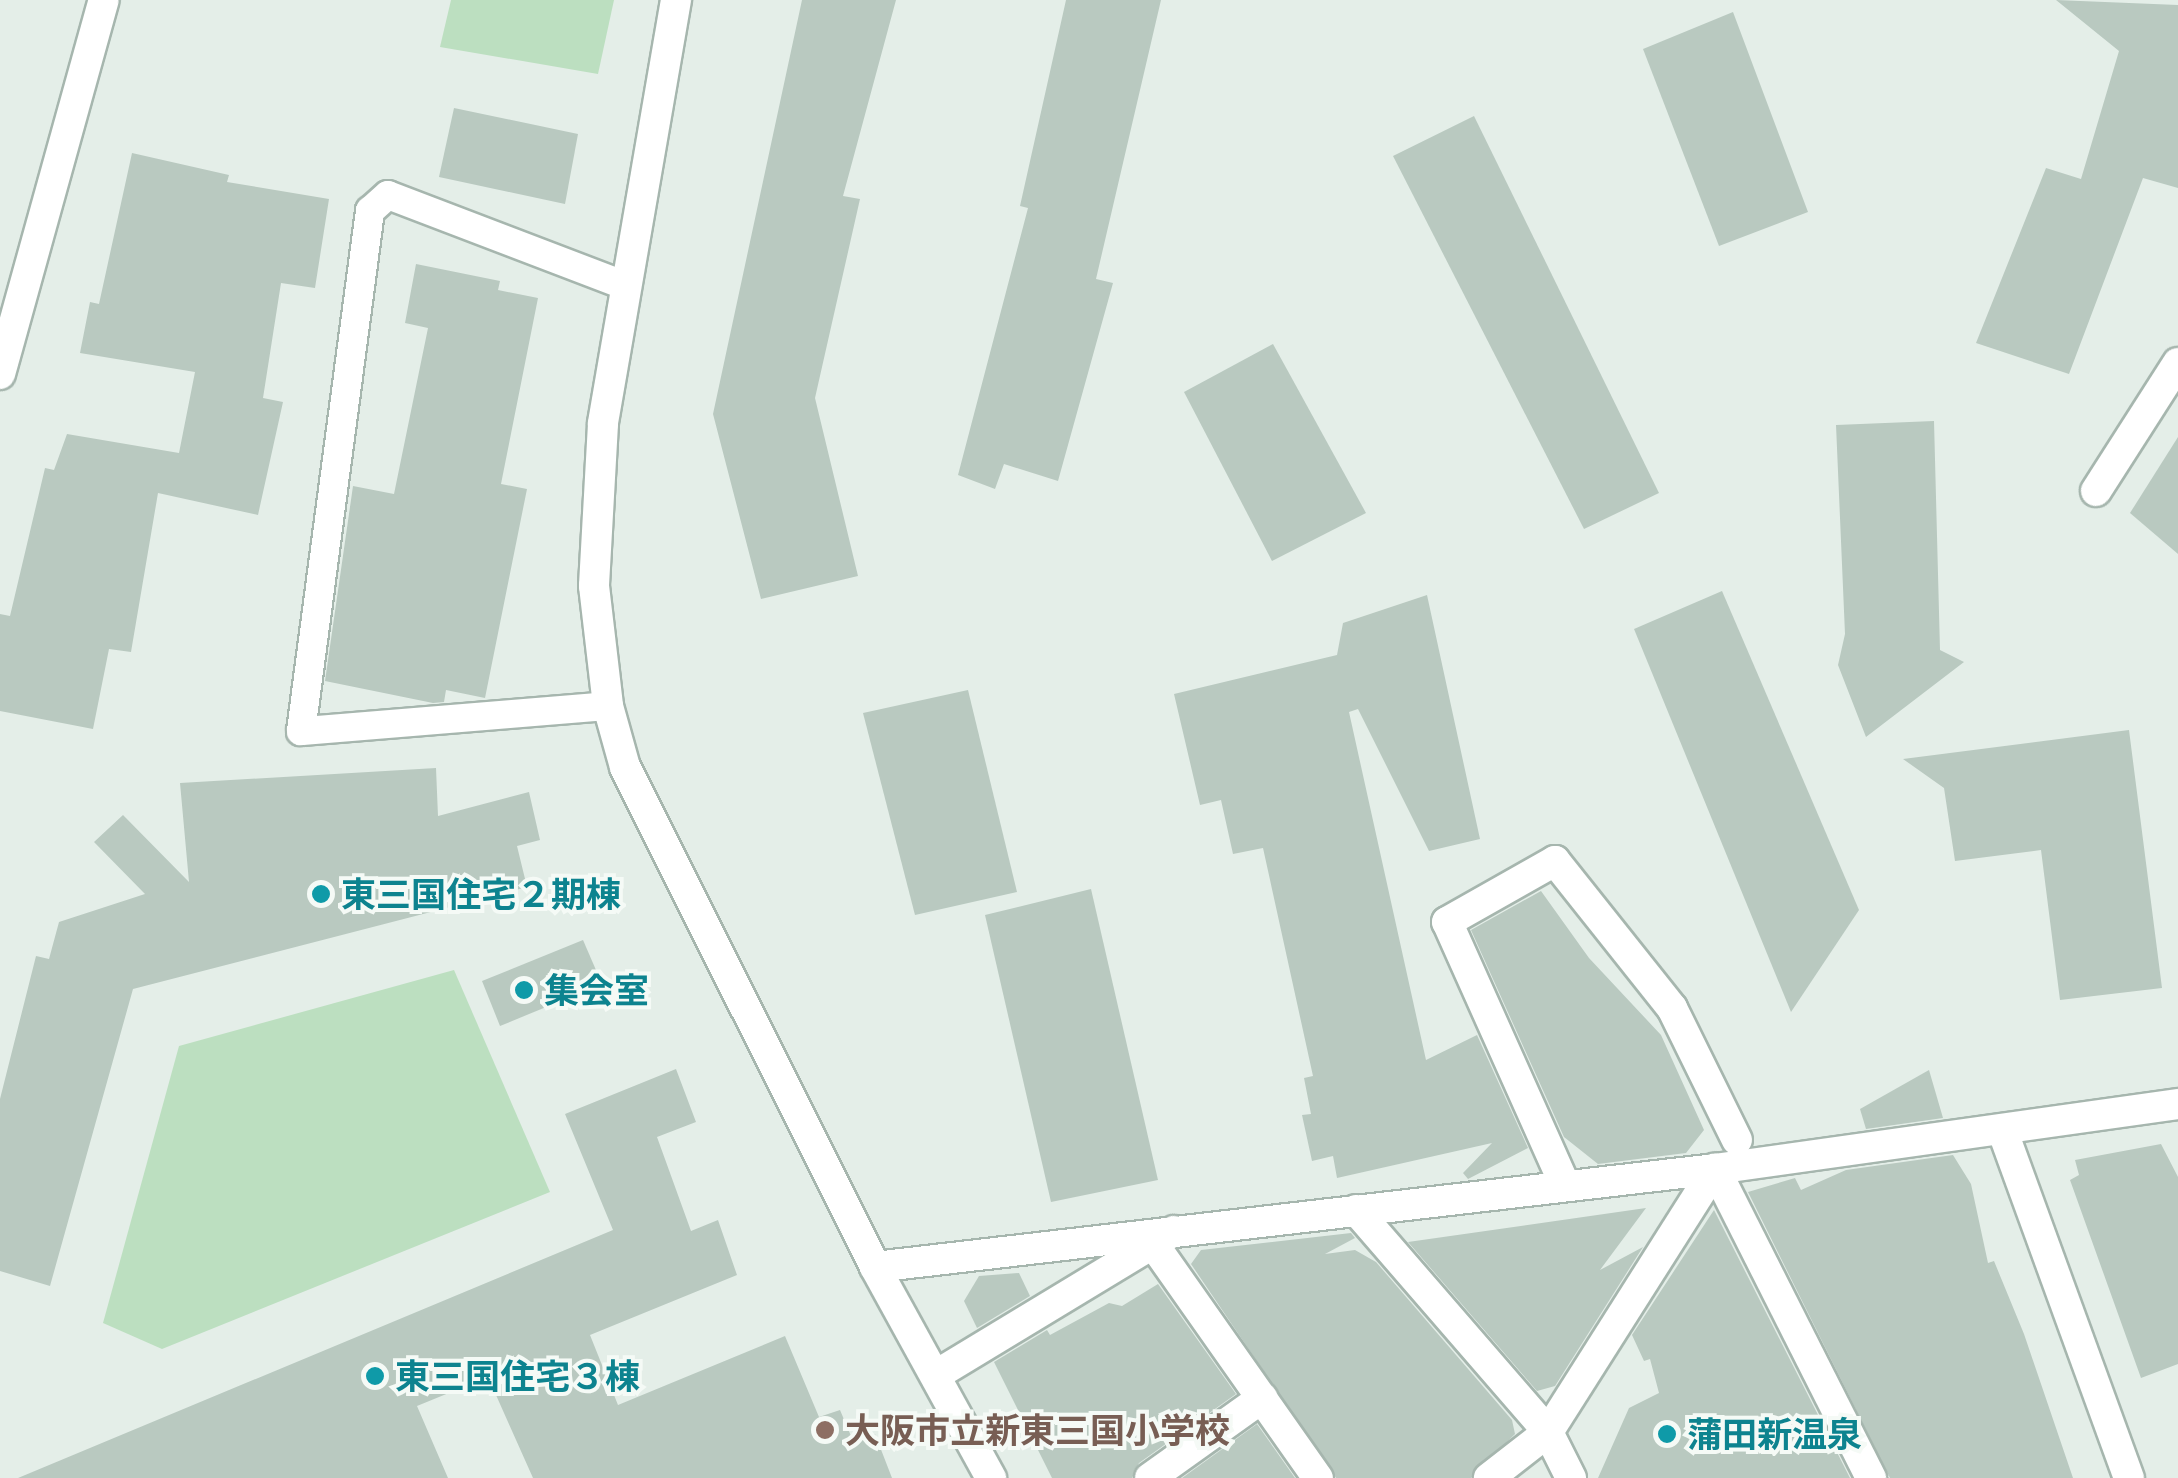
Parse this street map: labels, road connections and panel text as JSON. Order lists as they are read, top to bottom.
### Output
{
  "places": [
    "東三国住宅２期棟",
    "集会室",
    "東三国住宅３棟",
    "大阪市立新東三国小学校",
    "蒲田新温泉"
  ]
}
